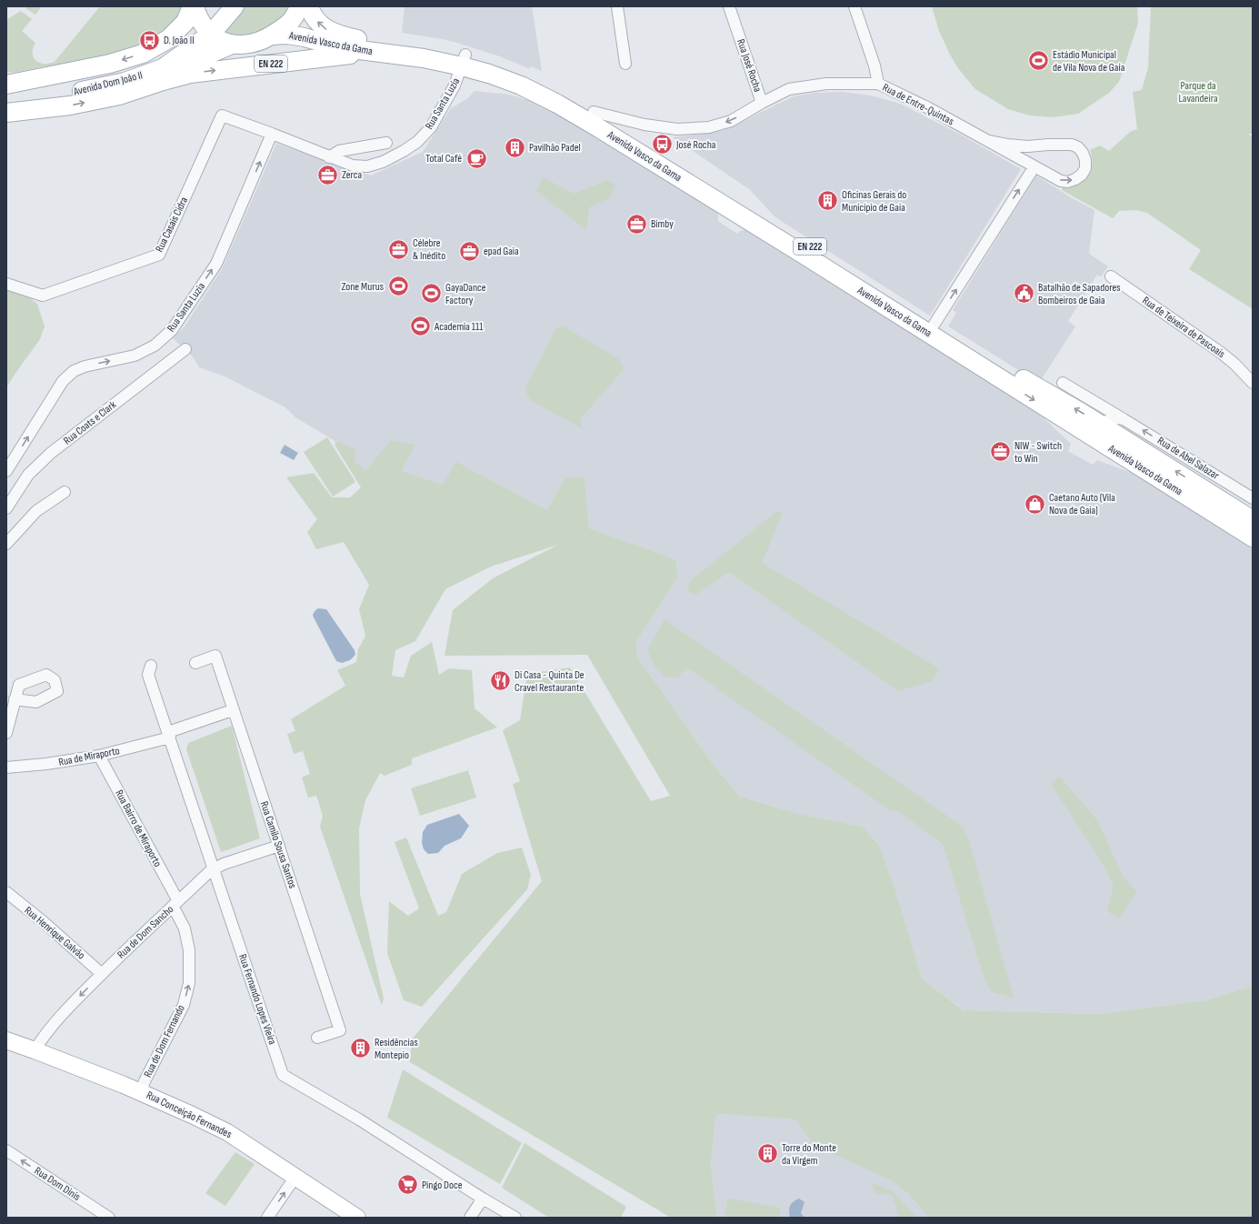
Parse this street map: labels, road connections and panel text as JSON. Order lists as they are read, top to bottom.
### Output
{
  "streets": {
    "main road": [
      "Avenida Vasco da Gama",
      "EN 222",
      "Avenida Dom João II",
      "Rua Conceição Fernandes"
    ],
    "street": [
      "Rua José Rocha",
      "Rua Santa Luzia",
      "Rua de Entre-Quintas",
      "Rua Casais Cidra",
      "Rua de Teixeira de Pascoais",
      "Rua Coats e Clark",
      "Rua de Abel Salazar",
      "Rua de Miraporto",
      "Rua Bairro de Miraporto",
      "Rua Camilo Sousa Santos",
      "Rua de Dom Sancho",
      "Rua Henrique Galvão",
      "Rua Fernando Lopes Vieira",
      "Rua de Dom Fernando",
      "Rua Dom Dinis"
    ]
  },
  "crossings": [
    ["Avenida Vasco da Gama", "EN 222"],
    ["Avenida Vasco da Gama", "Rua José Rocha"],
    ["Avenida Vasco da Gama", "Rua Santa Luzia"],
    ["Rua José Rocha", "Rua de Entre-Quintas"],
    ["Rua Santa Luzia", "Rua Casais Cidra"],
    ["Rua de Miraporto", "Rua Bairro de Miraporto"],
    ["Rua de Miraporto", "Rua Camilo Sousa Santos"],
    ["Rua de Miraporto", "Rua Fernando Lopes Vieira"],
    ["Rua Bairro de Miraporto", "Rua de Dom Sancho"],
    ["Rua Bairro de Miraporto", "Rua de Dom Fernando"],
    ["Rua Camilo Sousa Santos", "Rua de Dom Sancho"],
    ["Rua de Dom Sancho", "Rua Henrique Galvão"],
    ["Rua de Dom Sancho", "Rua Fernando Lopes Vieira"],
    ["Rua de Dom Sancho", "Rua de Dom Fernando"],
    ["Rua de Dom Sancho", "Rua Conceição Fernandes"],
    ["Rua de Dom Fernando", "Rua Conceição Fernandes"]
  ],
  "one_way": [
    "Rua José Rocha",
    "Rua Santa Luzia",
    "Rua de Abel Salazar",
    "Rua de Dom Fernando",
    "Rua Dom Dinis"
  ],
  "parks": ["Parque da Lavandeira"],
  "places": {
    "bus stop": ["D. João II", "José Rocha"],
    "sports": [
      "Estádio Municipal de Vila Nova de Gaia",
      "Zone Murus",
      "GayaDance Factory",
      "Academia 111"
    ],
    "building": [
      "Pavilhão Padel",
      "Oficinas Gerais do Município de Gaia",
      "Residências Montepio",
      "Torre do Monte da Virgem"
    ],
    "cafe": ["Total Café"],
    "office": [
      "Zerca",
      "Bimby",
      "Célebre & Inédito",
      "epad Gaia",
      "NIW - Switch to Win"
    ],
    "public building": ["Batalhão de Sapadores Bombeiros de Gaia"],
    "shop": ["Caetano Auto (Vila Nova de Gaia)"],
    "restaurant": ["Di Casa - Quinta De Cravel Restaurante"],
    "supermarket": ["Pingo Doce"]
  }
}
